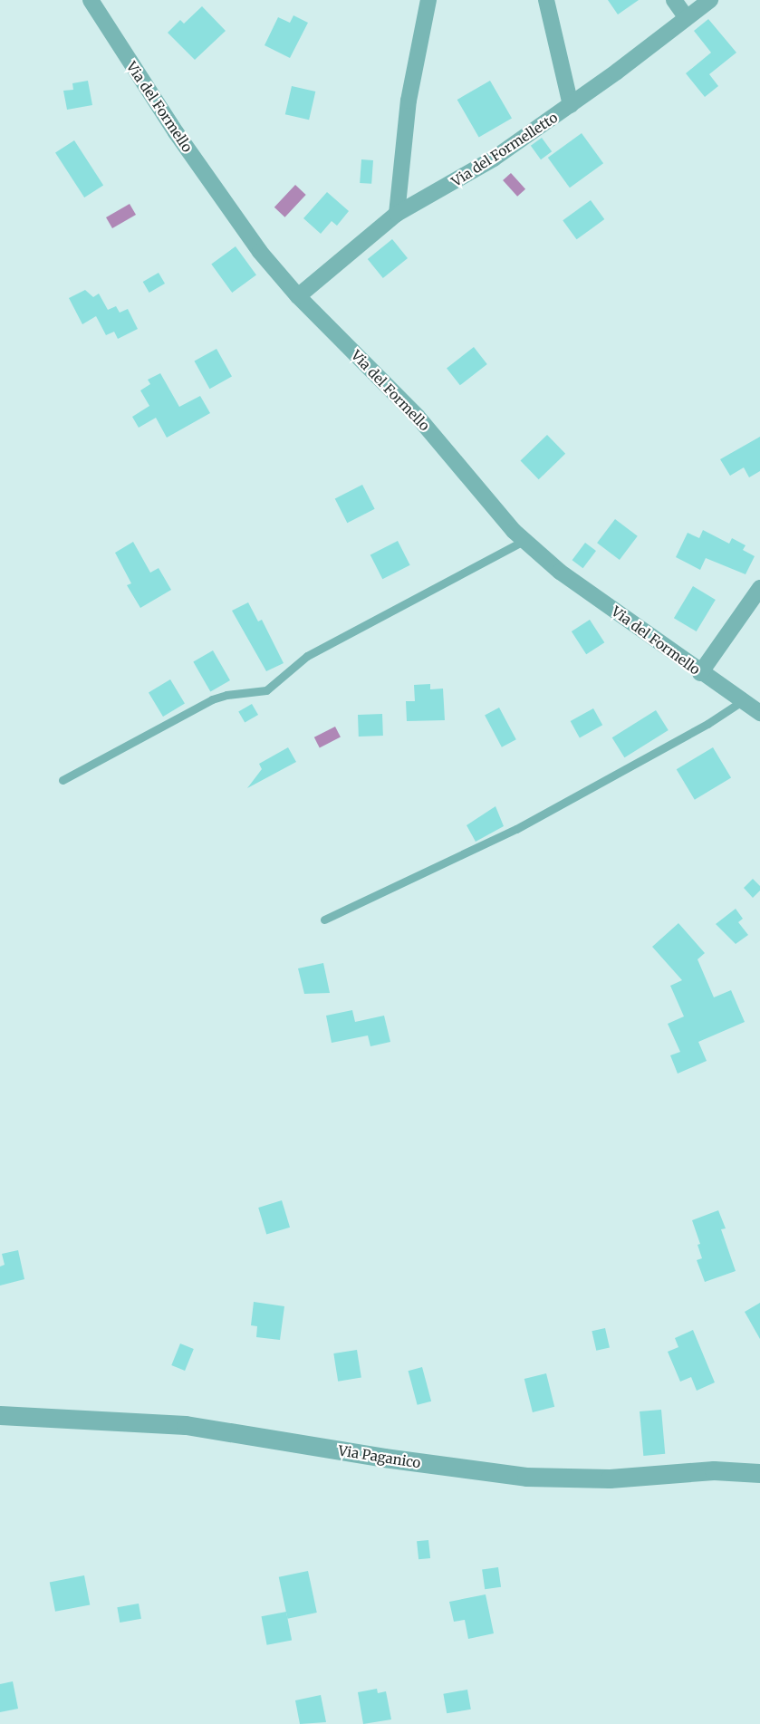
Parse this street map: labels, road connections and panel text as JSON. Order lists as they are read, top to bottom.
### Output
{
  "streets": {
    "street": ["Via del Formello", "Via del Formelletto", "Via Paganico"]
  },
  "crossings": [
    ["Via del Formello", "Via del Formelletto"]
  ]
}
